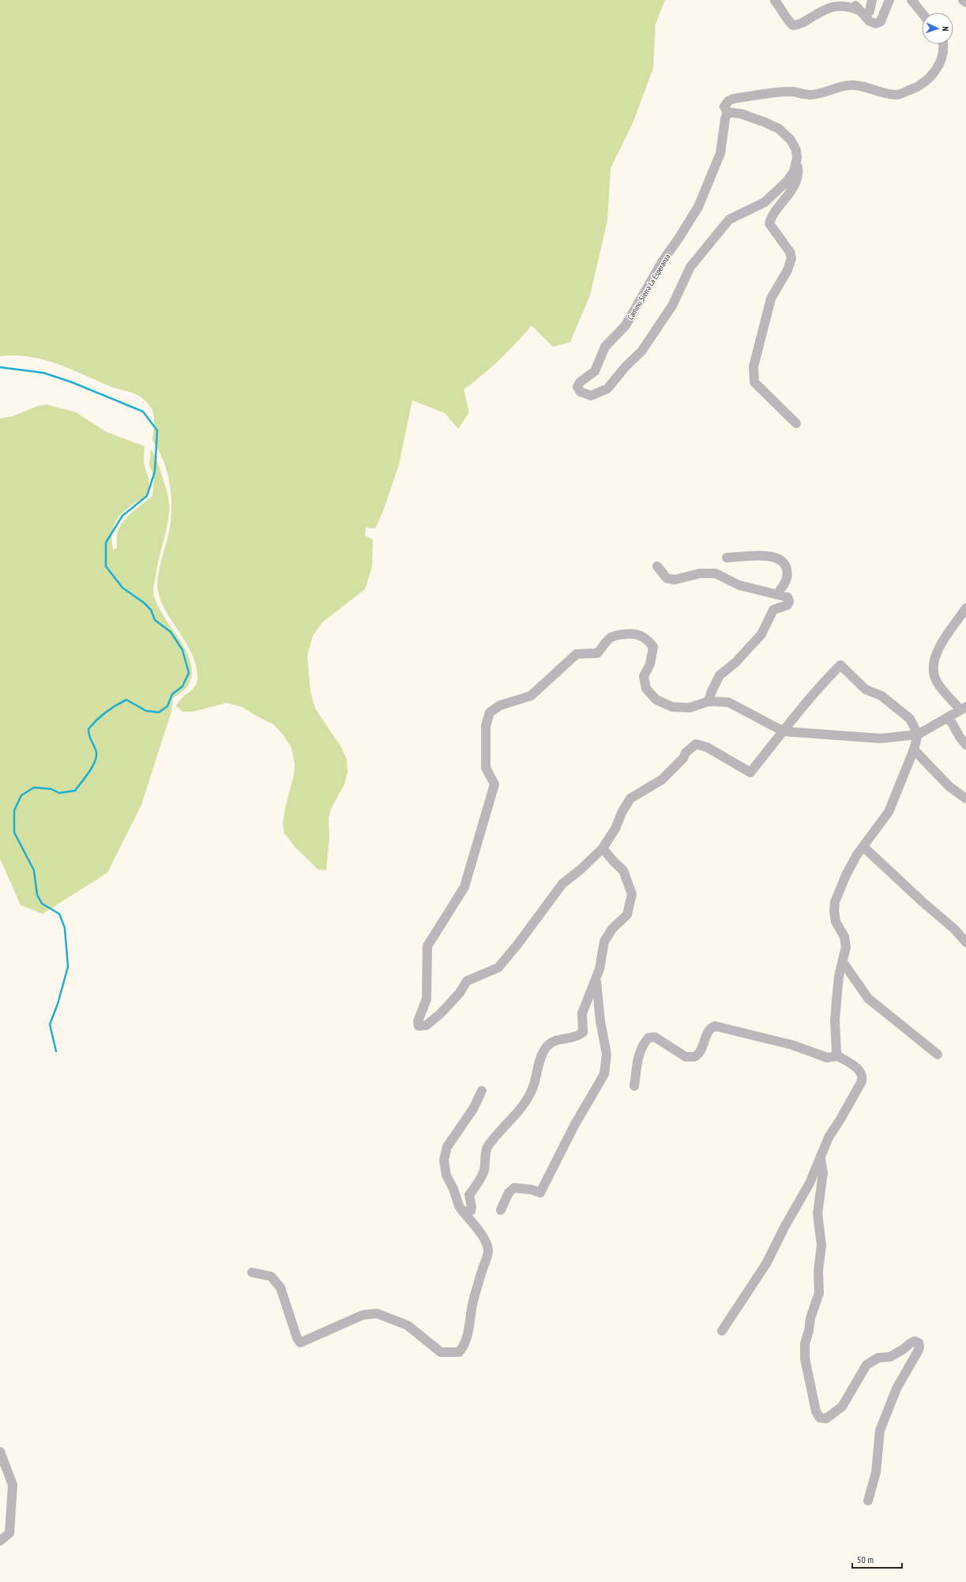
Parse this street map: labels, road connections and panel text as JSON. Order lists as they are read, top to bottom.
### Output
{
  "streets": {
    "street": ["Camino Sierra La Esperanza"]
  },
  "scale_bar": "50 m",
  "north": "right"
}
